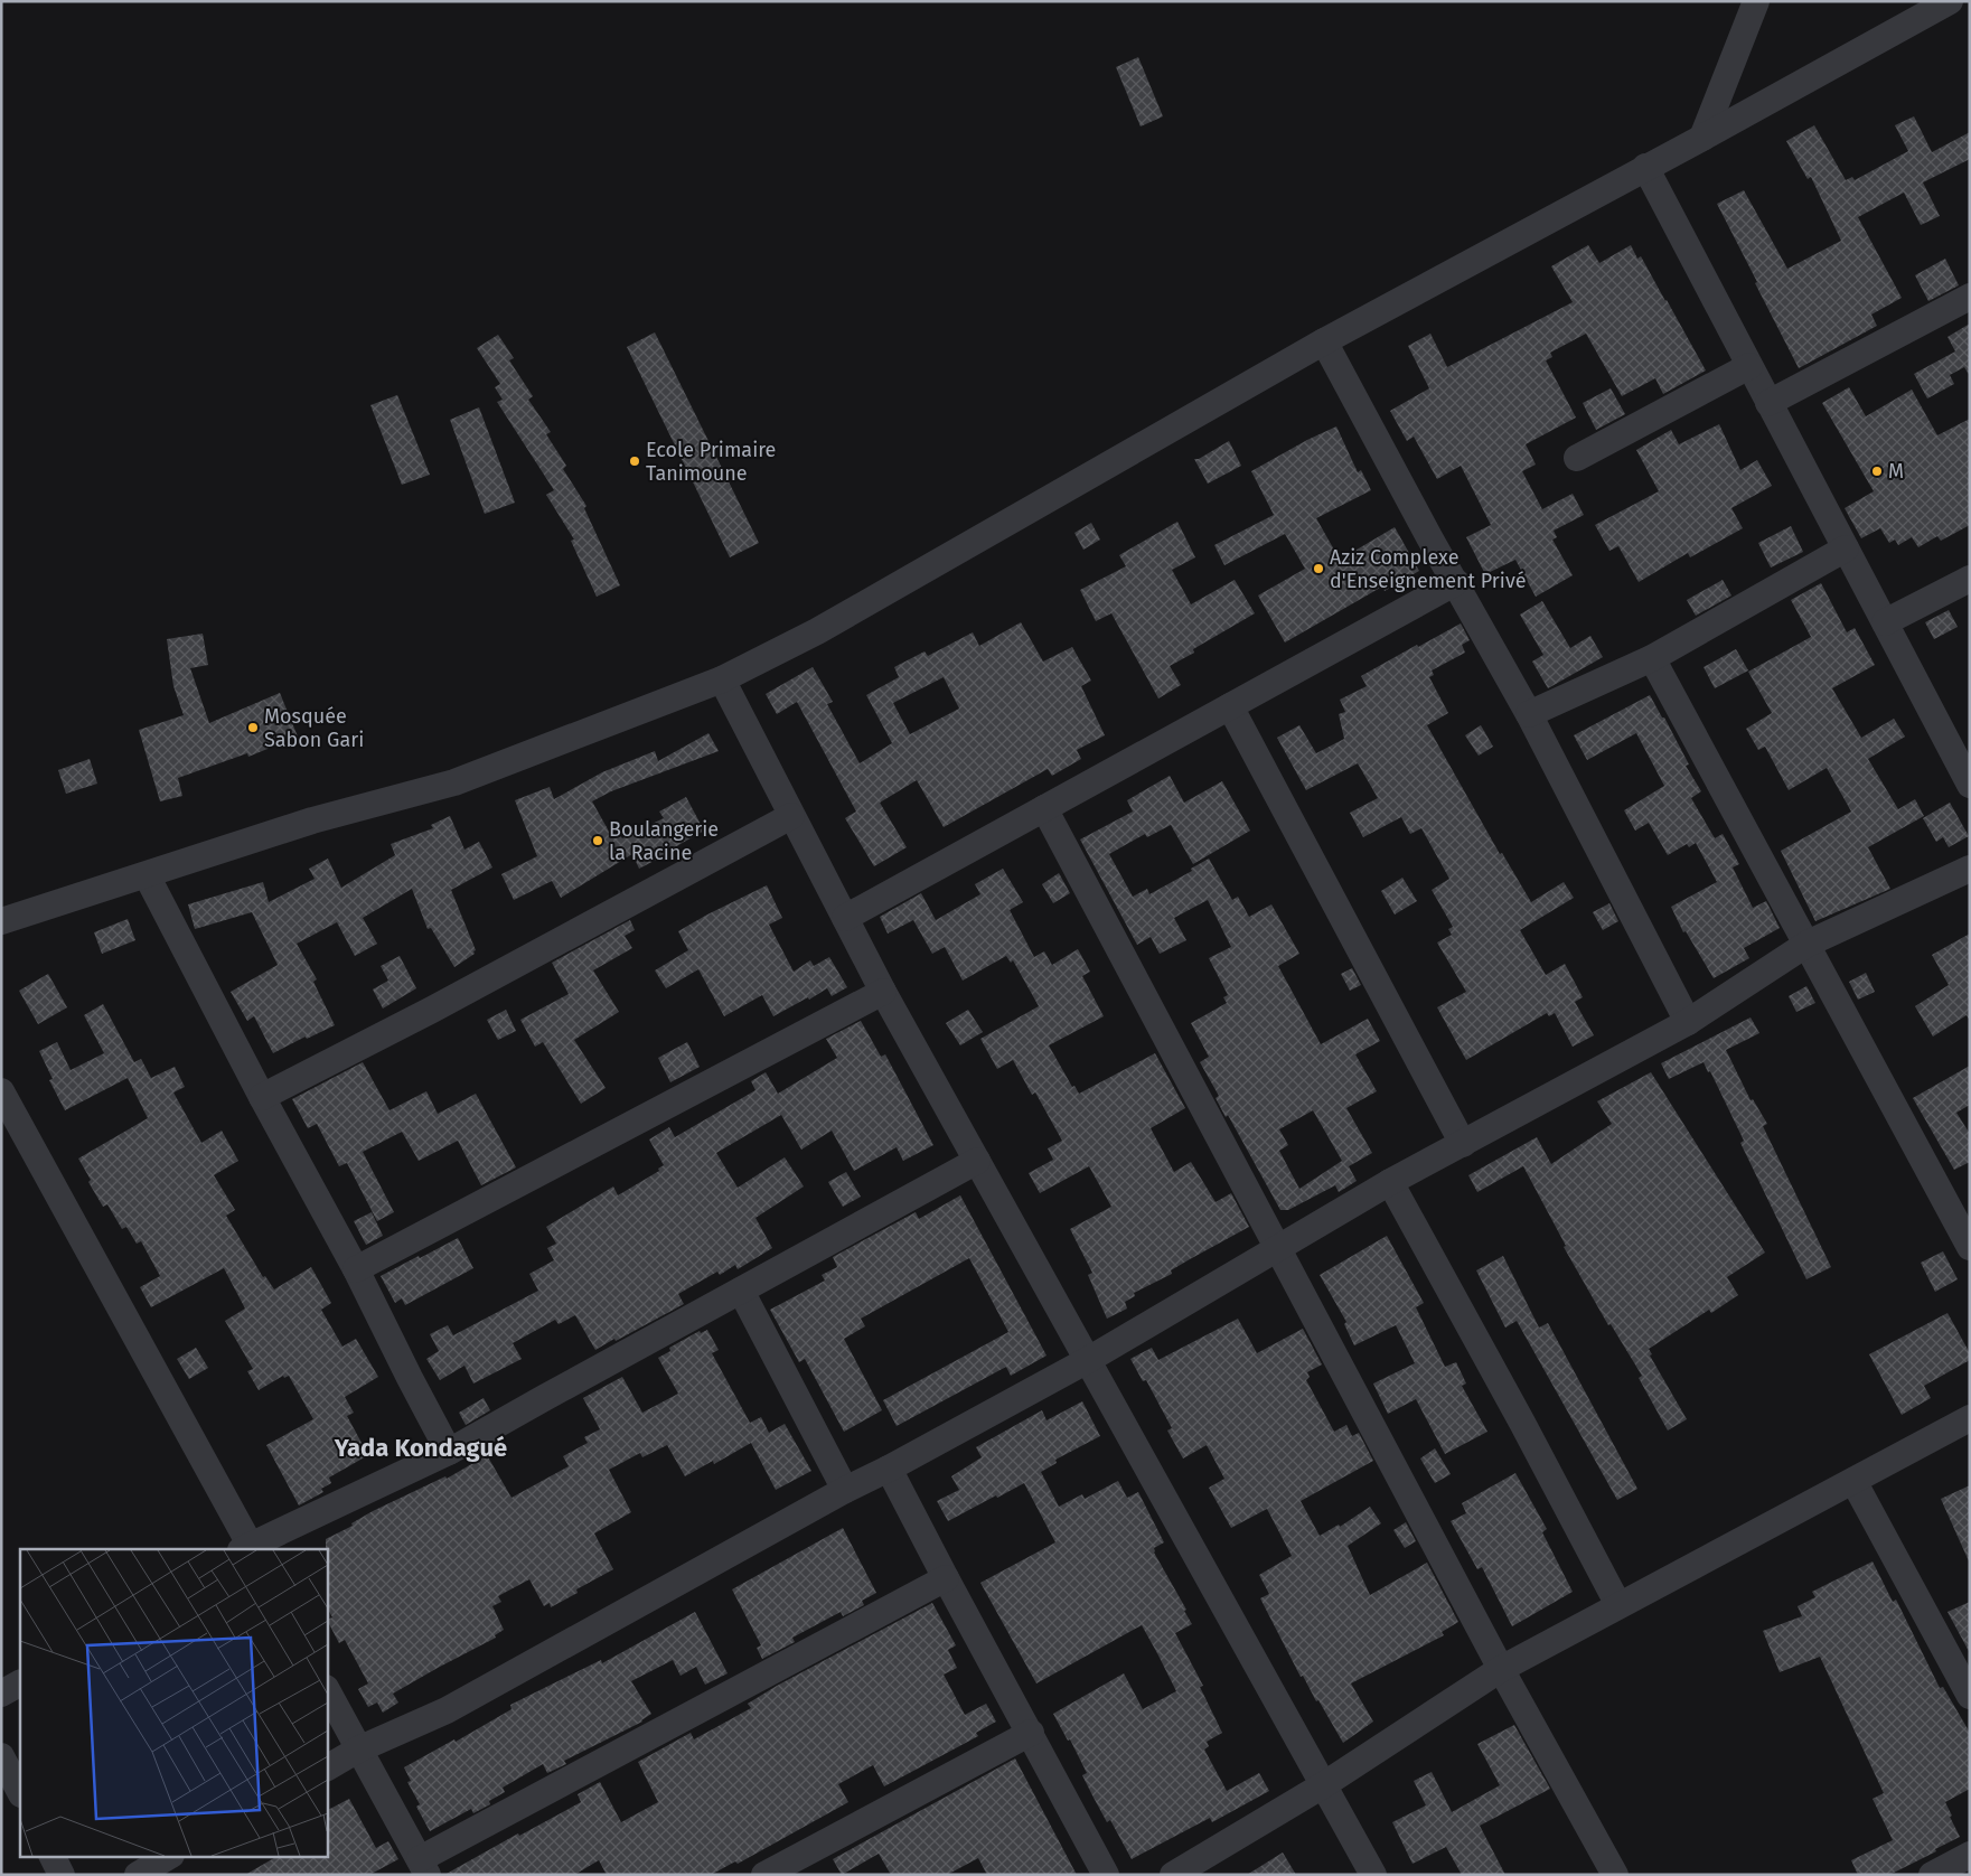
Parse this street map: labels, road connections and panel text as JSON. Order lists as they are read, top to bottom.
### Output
{
  "districts": ["Yada Kondagué"],
  "places": [
    "Ecole Primaire Tanimoune",
    "M",
    "Aziz Complexe d'Enseignement Privé",
    "Mosquée Sabon Gari",
    "Boulangerie la Racine"
  ]
}
